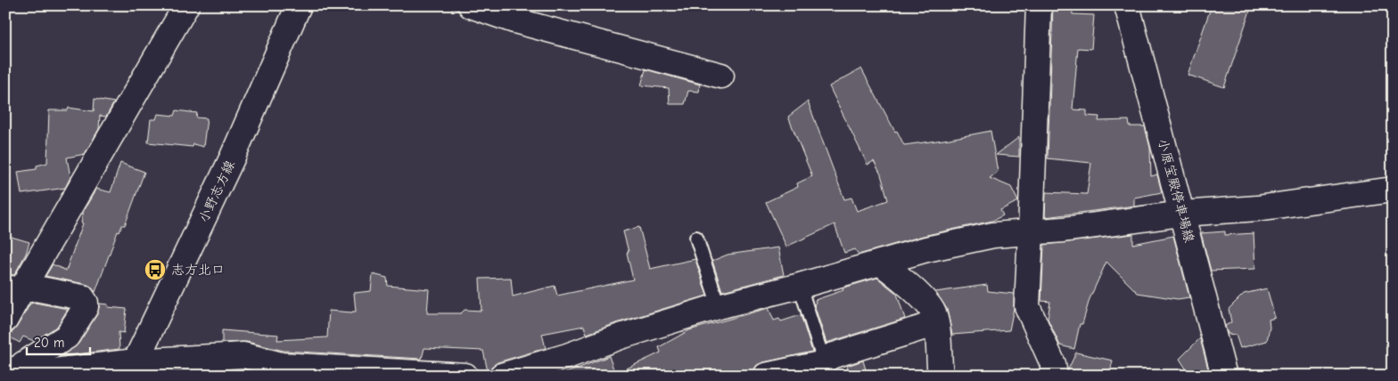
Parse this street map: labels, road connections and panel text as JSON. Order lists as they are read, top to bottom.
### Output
{
  "streets": {
    "street": ["小原宝殿停車場線", "小野志方線"]
  },
  "places": {
    "bus stop": ["志方北口"]
  },
  "scale_bar": "20 m"
}
